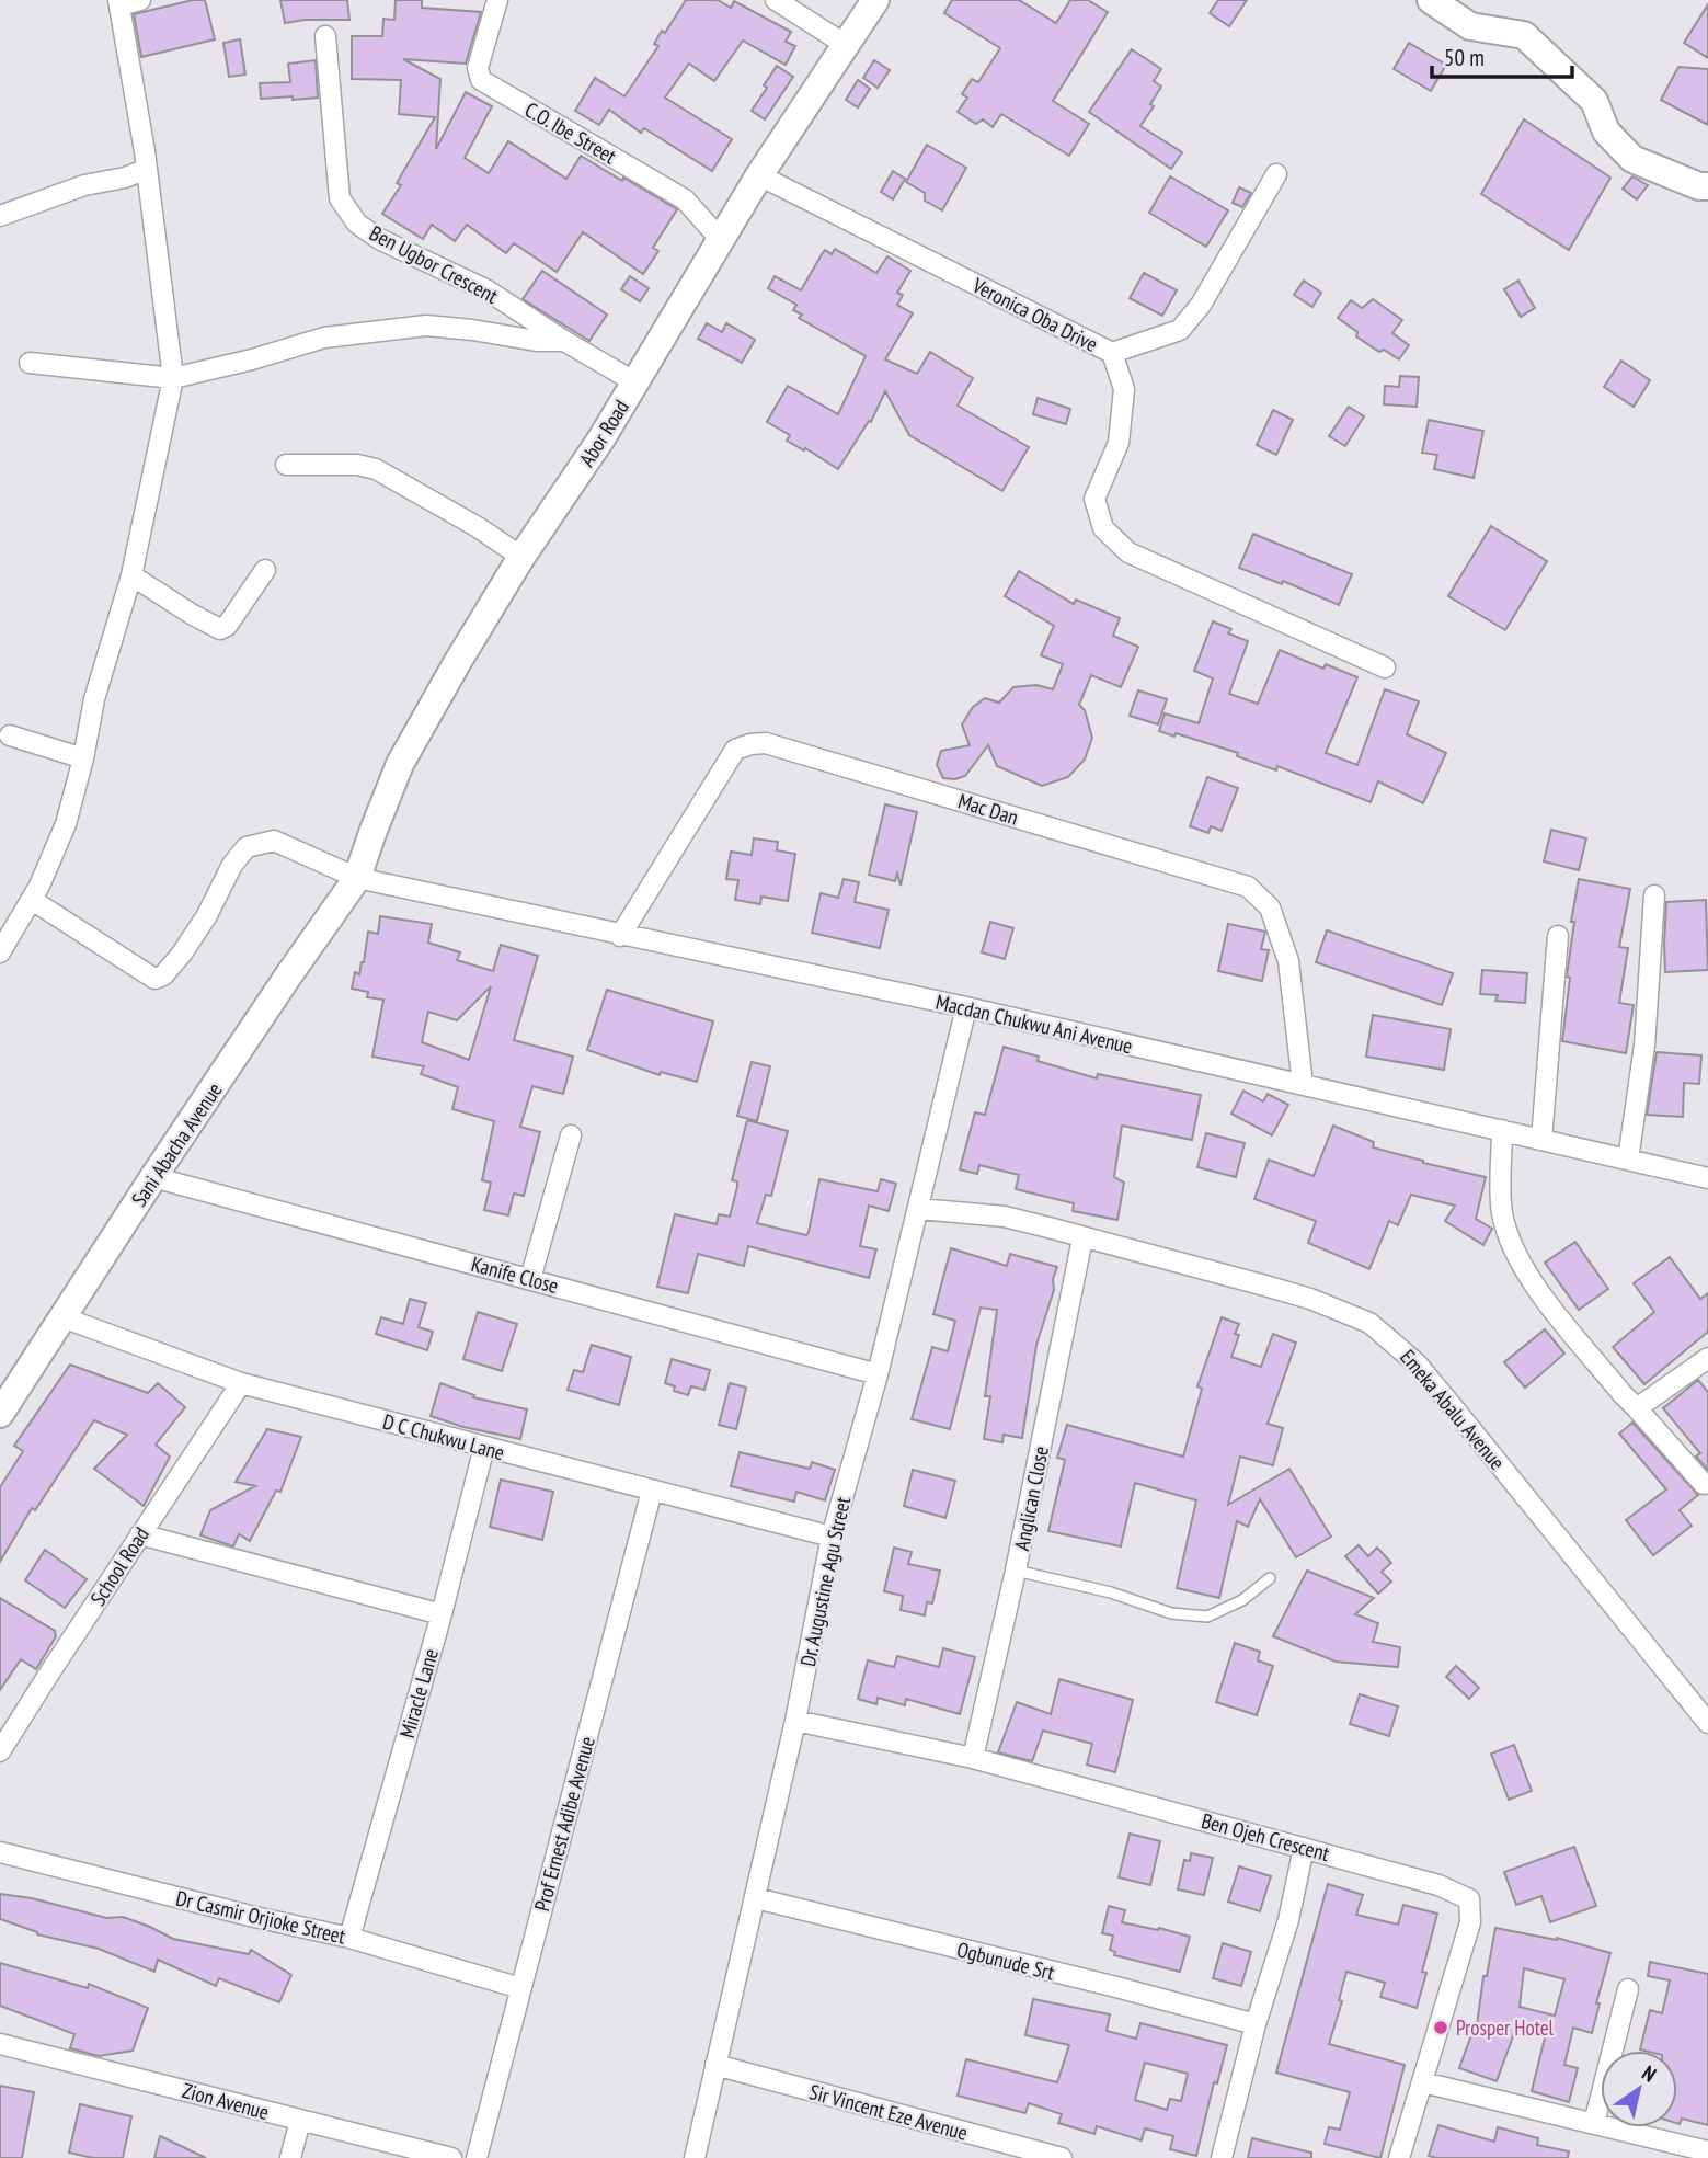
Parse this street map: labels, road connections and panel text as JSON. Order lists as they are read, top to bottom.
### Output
{
  "streets": {
    "street": [
      "C.O. Ibe Street",
      "Ben Ugbor Crescent",
      "Veronica Oba Drive",
      "Abor Road",
      "Mac Dan",
      "Macdan Chukwu Ani Avenue",
      "Sani Abacha Avenue",
      "Kanife Close",
      "Emeka Abalu Avenue",
      "D C Chukwu Lane",
      "Anglican Close",
      "School Road",
      "Dr. Augustine Agu Street",
      "Miracle Lane",
      "Prof Ernest Adibe Avenue",
      "Ben Ojeh Crescent",
      "Dr Casmir Orjioke Street",
      "Ogbunude Srt",
      "Zion Avenue",
      "Sir Vincent Eze Avenue"
    ]
  },
  "crossings": [
    ["C.O. Ibe Street", "Abor Road"],
    ["Ben Ugbor Crescent", "Abor Road"],
    ["Veronica Oba Drive", "Abor Road"],
    ["Abor Road", "Macdan Chukwu Ani Avenue"],
    ["Abor Road", "Sani Abacha Avenue"],
    ["Mac Dan", "Macdan Chukwu Ani Avenue"],
    ["Macdan Chukwu Ani Avenue", "Sani Abacha Avenue"],
    ["Macdan Chukwu Ani Avenue", "Dr. Augustine Agu Street"],
    ["Sani Abacha Avenue", "Kanife Close"],
    ["Sani Abacha Avenue", "D C Chukwu Lane"],
    ["Kanife Close", "Dr. Augustine Agu Street"],
    ["Emeka Abalu Avenue", "Anglican Close"],
    ["Emeka Abalu Avenue", "Dr. Augustine Agu Street"],
    ["D C Chukwu Lane", "School Road"],
    ["D C Chukwu Lane", "Dr. Augustine Agu Street"],
    ["D C Chukwu Lane", "Miracle Lane"],
    ["D C Chukwu Lane", "Prof Ernest Adibe Avenue"],
    ["Anglican Close", "Ben Ojeh Crescent"],
    ["Dr. Augustine Agu Street", "Ben Ojeh Crescent"],
    ["Dr. Augustine Agu Street", "Ogbunude Srt"],
    ["Dr. Augustine Agu Street", "Sir Vincent Eze Avenue"],
    ["Miracle Lane", "Dr Casmir Orjioke Street"],
    ["Prof Ernest Adibe Avenue", "Dr Casmir Orjioke Street"]
  ],
  "places": ["Prosper Hotel"],
  "scale_bar": "50 m",
  "north": "top right"
}
